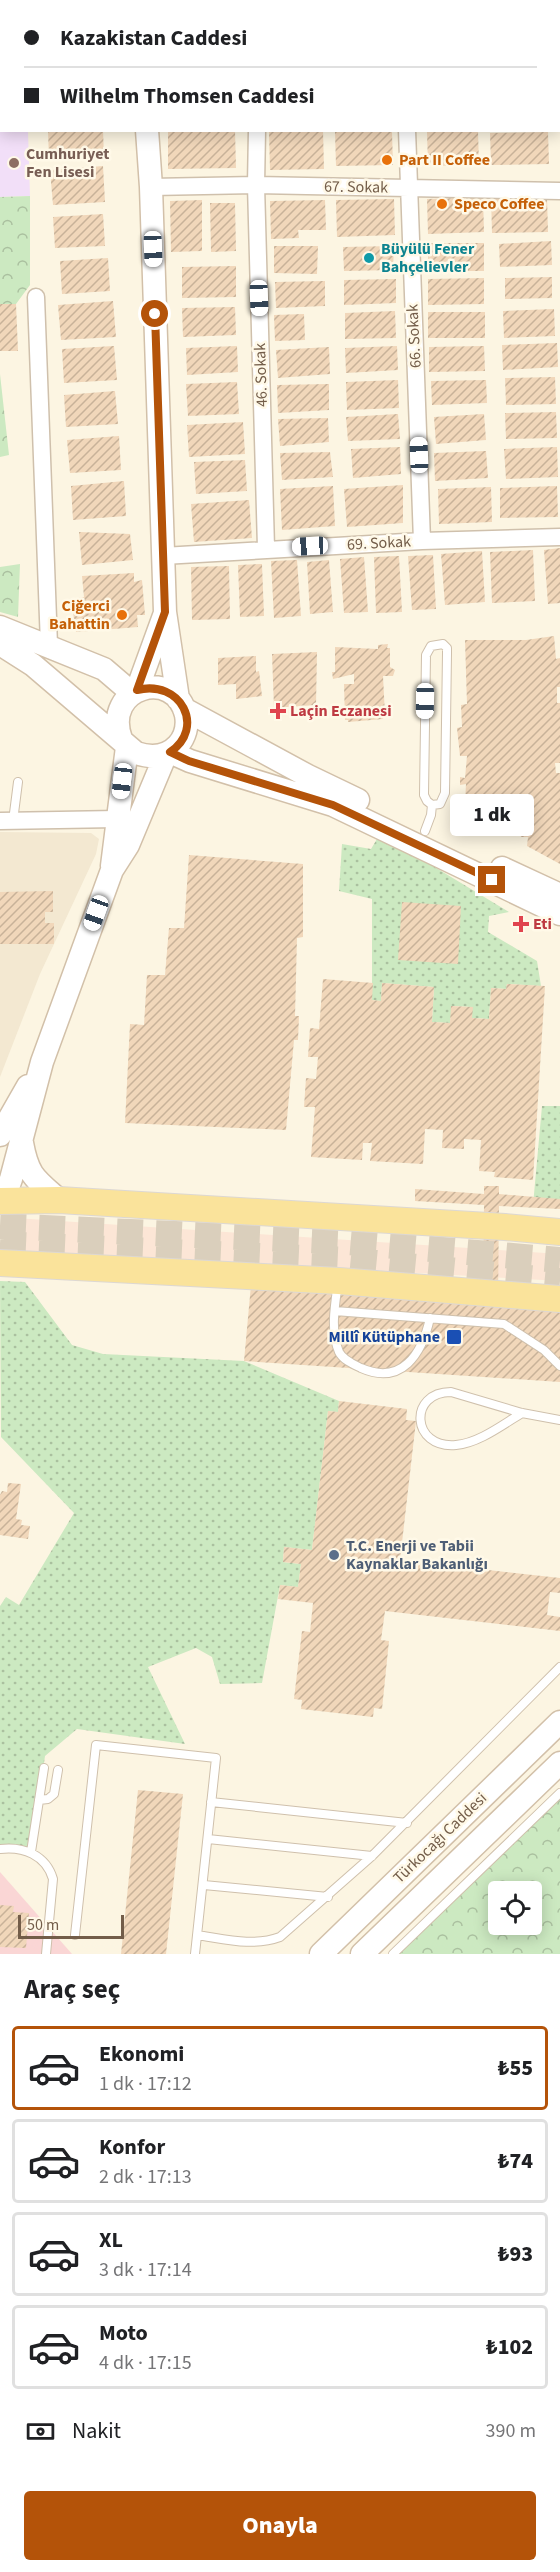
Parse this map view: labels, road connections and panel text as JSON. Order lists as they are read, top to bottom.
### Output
{
  "streets": {
    "main road": ["Türkocağı Caddesi"],
    "street": [
      "67. Sokak",
      "66. Sokak",
      "46. Sokak",
      "69. Sokak"
    ]
  },
  "crossings": [
    ["67. Sokak", "66. Sokak"],
    ["67. Sokak", "46. Sokak"],
    ["66. Sokak", "69. Sokak"],
    ["46. Sokak", "69. Sokak"]
  ],
  "places": {
    "other": [
      "Part II Coffee",
      "Cumhuriyet Fen Lisesi",
      "Speco Coffee",
      "Büyülü Fener Bahçelievler",
      "Ciğerci Bahattin",
      "T.C. Enerji ve Tabii Kaynaklar Bakanlığı"
    ],
    "health": ["Laçin Eczanesi", "Eti"],
    "transit": ["Millî Kütüphane"]
  },
  "scale_bar": "50 m",
  "page": {
    "banner": ["Kazakistan Caddesi", "Wilhelm Thomsen Caddesi"],
    "bubble": "1 dk",
    "scale": "50 m",
    "heading": "Araç seç",
    "list": [
      {
        "name": "Ekonomi",
        "note": "1 dk · 17:12",
        "value": "₺55"
      },
      {
        "name": "Konfor",
        "note": "2 dk · 17:13",
        "value": "₺74"
      },
      {
        "name": "XL",
        "note": "3 dk · 17:14",
        "value": "₺93"
      },
      {
        "name": "Moto",
        "note": "4 dk · 17:15",
        "value": "₺102"
      }
    ],
    "pay": ["Nakit", "390 m"],
    "buttons": "Onayla"
  }
}
